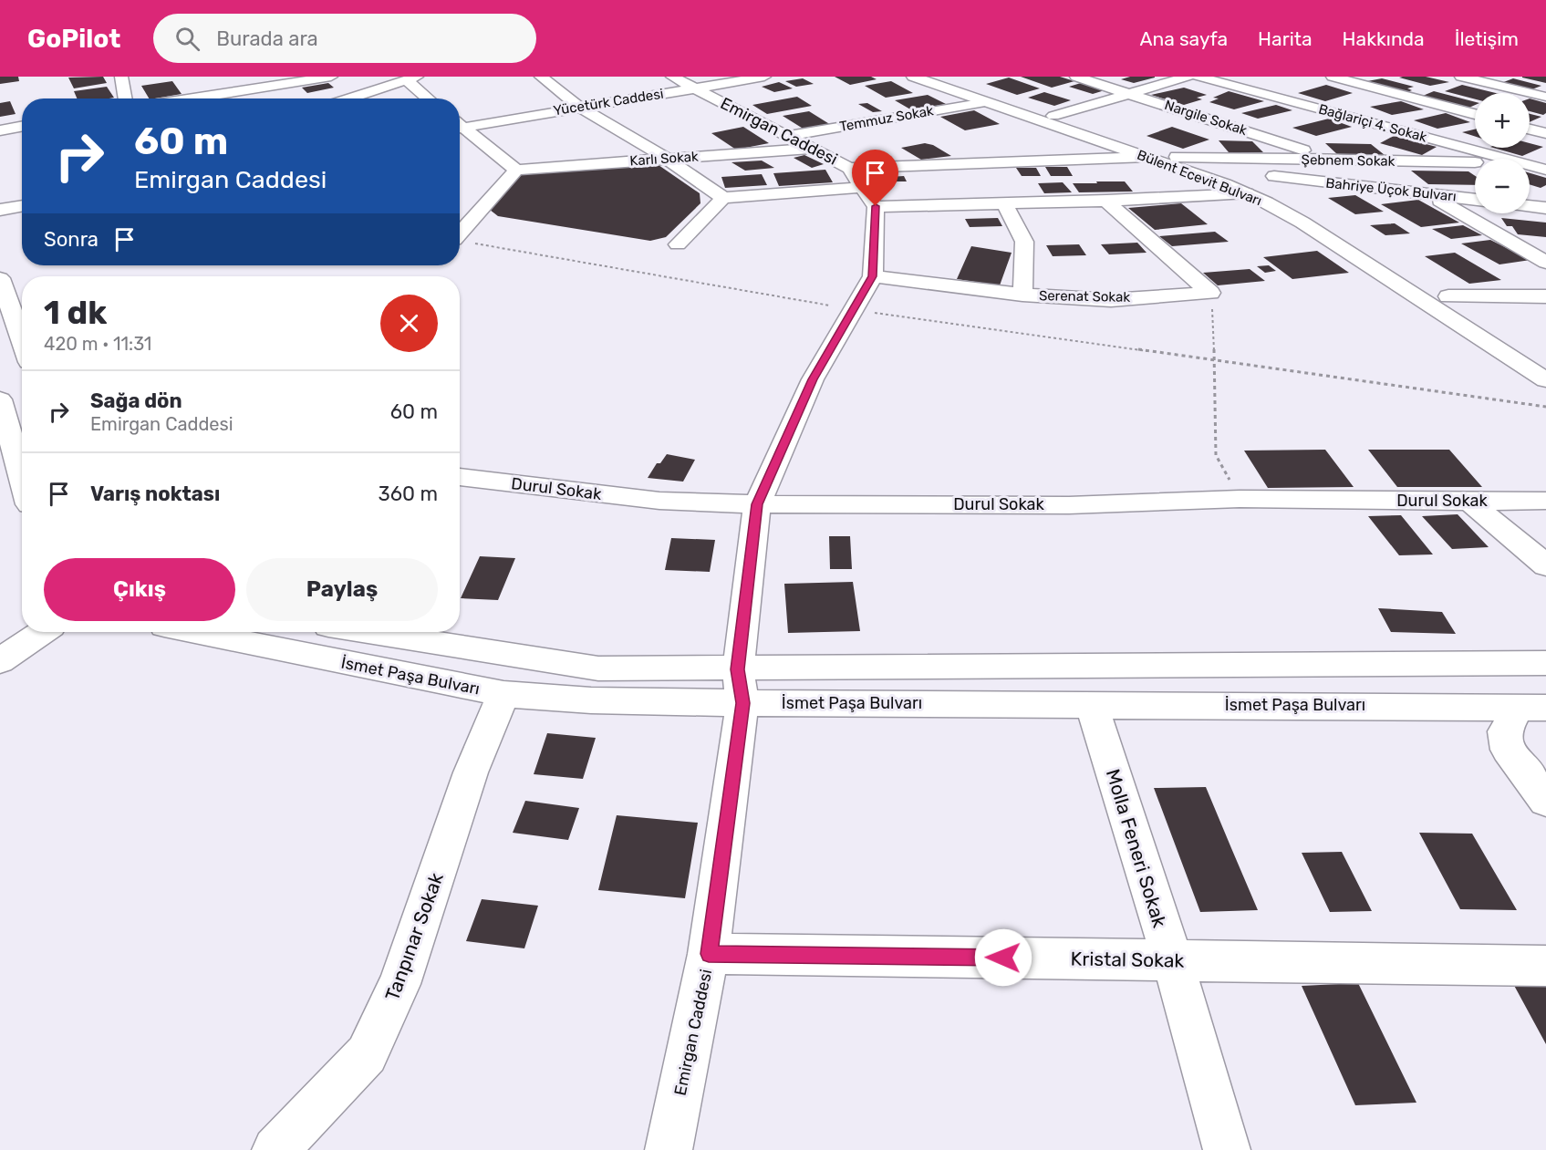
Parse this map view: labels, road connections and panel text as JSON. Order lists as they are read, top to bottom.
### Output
{
  "streets": {
    "street": [
      "Yücetürk Caddesi",
      "Nargile Sokak",
      "Temmuz Sokak",
      "Bağlariçi 4. Sokak",
      "Emirgan Caddesi",
      "Karlı Sokak",
      "Şebnem Sokak",
      "Bülent Ecevit Bulvarı",
      "Bahriye Üçok Bulvarı",
      "Serenat Sokak",
      "Durul Sokak",
      "İsmet Paşa Bulvarı",
      "Molla Feneri Sokak",
      "Tanpınar Sokak",
      "Kristal Sokak"
    ]
  },
  "crossings": [
    ["Yücetürk Caddesi", "Emirgan Caddesi"],
    ["Nargile Sokak", "Şebnem Sokak"],
    ["Temmuz Sokak", "Emirgan Caddesi"],
    ["Temmuz Sokak", "Bülent Ecevit Bulvarı"],
    ["Bağlariçi 4. Sokak", "Şebnem Sokak"],
    ["Emirgan Caddesi", "Karlı Sokak"],
    ["Emirgan Caddesi", "Durul Sokak"],
    ["Emirgan Caddesi", "İsmet Paşa Bulvarı"],
    ["Emirgan Caddesi", "Kristal Sokak"],
    ["Şebnem Sokak", "Bülent Ecevit Bulvarı"],
    ["Bülent Ecevit Bulvarı", "Bahriye Üçok Bulvarı"],
    ["İsmet Paşa Bulvarı", "Molla Feneri Sokak"],
    ["İsmet Paşa Bulvarı", "Tanpınar Sokak"],
    ["Molla Feneri Sokak", "Kristal Sokak"]
  ],
  "page": {
    "header": "GoPilot",
    "search": "Burada ara",
    "nav": [
      "Ana sayfa",
      "Harita",
      "Hakkında",
      "İletişim"
    ],
    "map_buttons": ["+", "−"],
    "turn": ["60 m", "Emirgan Caddesi"],
    "then": "Sonra",
    "heading": ["1 dk", "420 m · 11:31"],
    "list": [
      {
        "name": "Sağa dön",
        "note": "Emirgan Caddesi",
        "value": "60 m"
      },
      {
        "name": "Varış noktası",
        "value": "360 m"
      }
    ],
    "buttons": ["Çıkış", "Paylaş"]
  }
}
